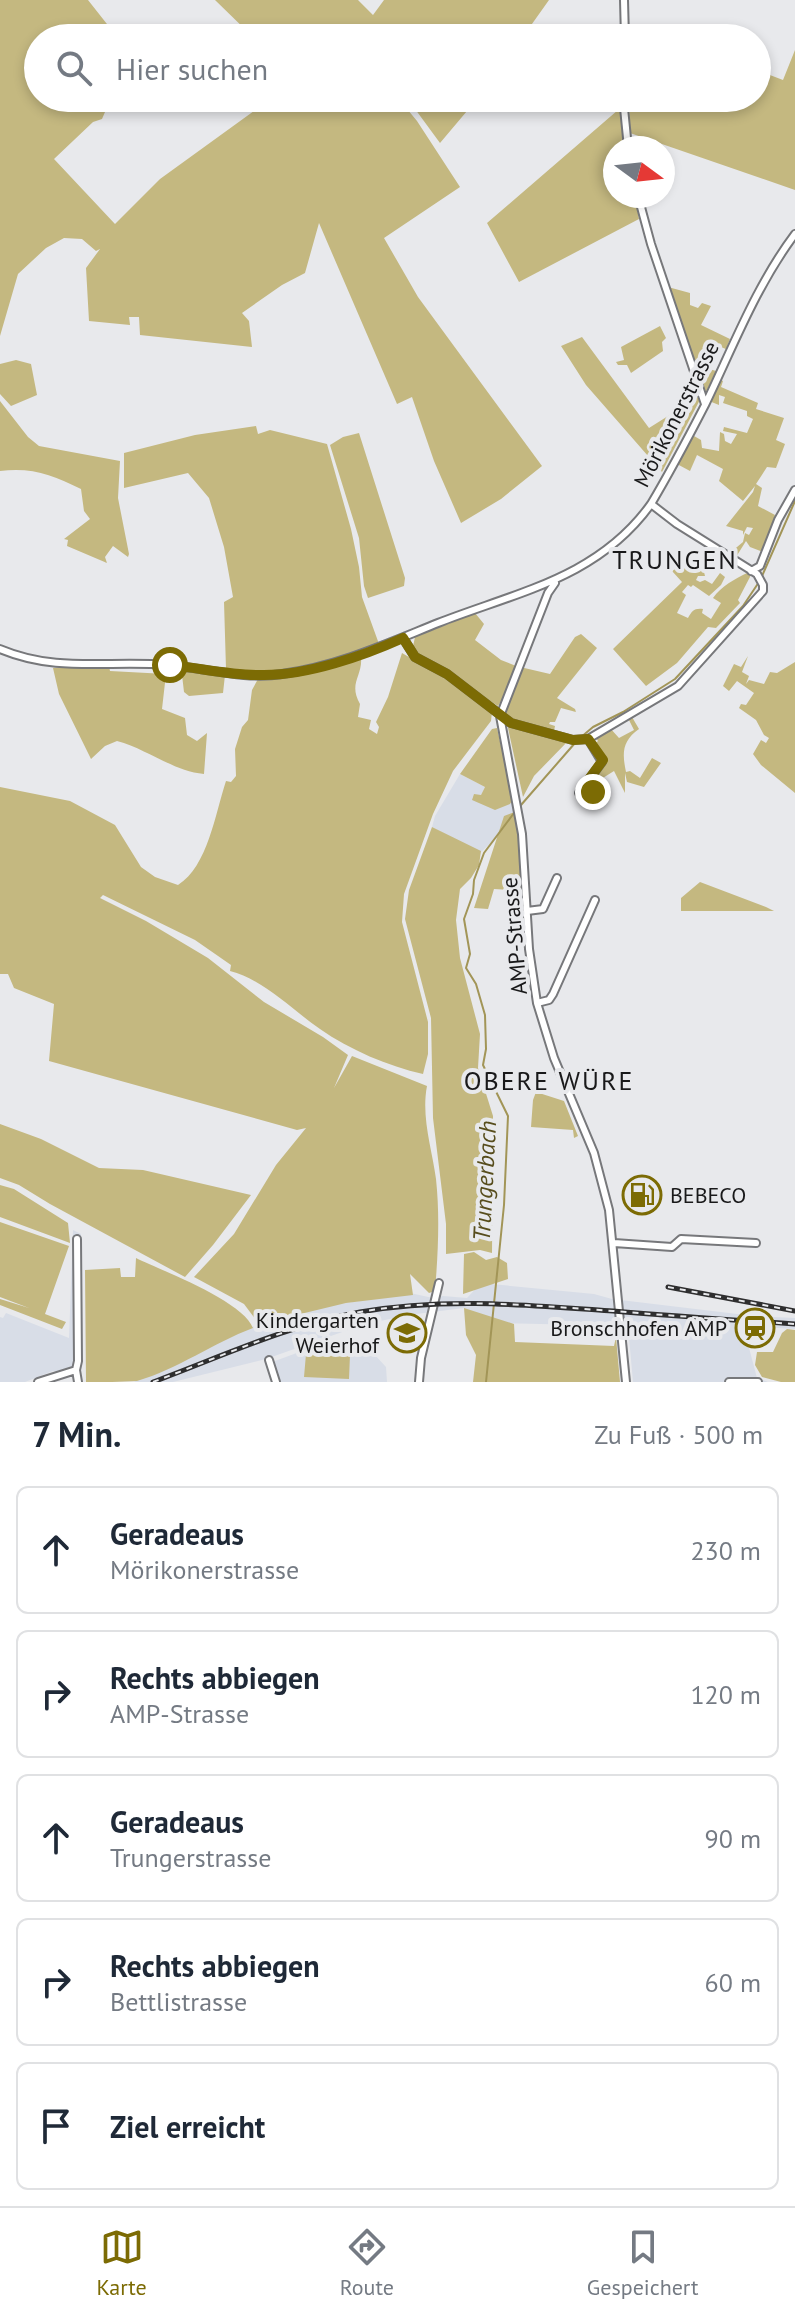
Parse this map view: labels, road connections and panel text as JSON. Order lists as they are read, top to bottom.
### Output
{
  "streets": {
    "street": ["Mörikonerstrasse", "AMP-Strasse"]
  },
  "districts": ["TRUNGEN", "OBERE WÜRE"],
  "water": ["Trungerbach"],
  "places": {
    "fuel station": ["BEBECO"],
    "station": ["Bronschhofen AMP"],
    "school or university": ["Kindergarten Weierhof"]
  },
  "north": "right",
  "page": {
    "search": "Hier suchen",
    "heading": ["7 Min.", "Zu Fuß · 500 m"],
    "list": [
      ["Geradeaus", "Mörikonerstrasse", "230 m"],
      ["Rechts abbiegen", "AMP-Strasse", "120 m"],
      ["Geradeaus", "Trungerstrasse", "90 m"],
      ["Rechts abbiegen", "Bettlistrasse", "60 m"],
      "Ziel erreicht"
    ],
    "nav": ["Karte", "Route", "Gespeichert"]
  }
}
